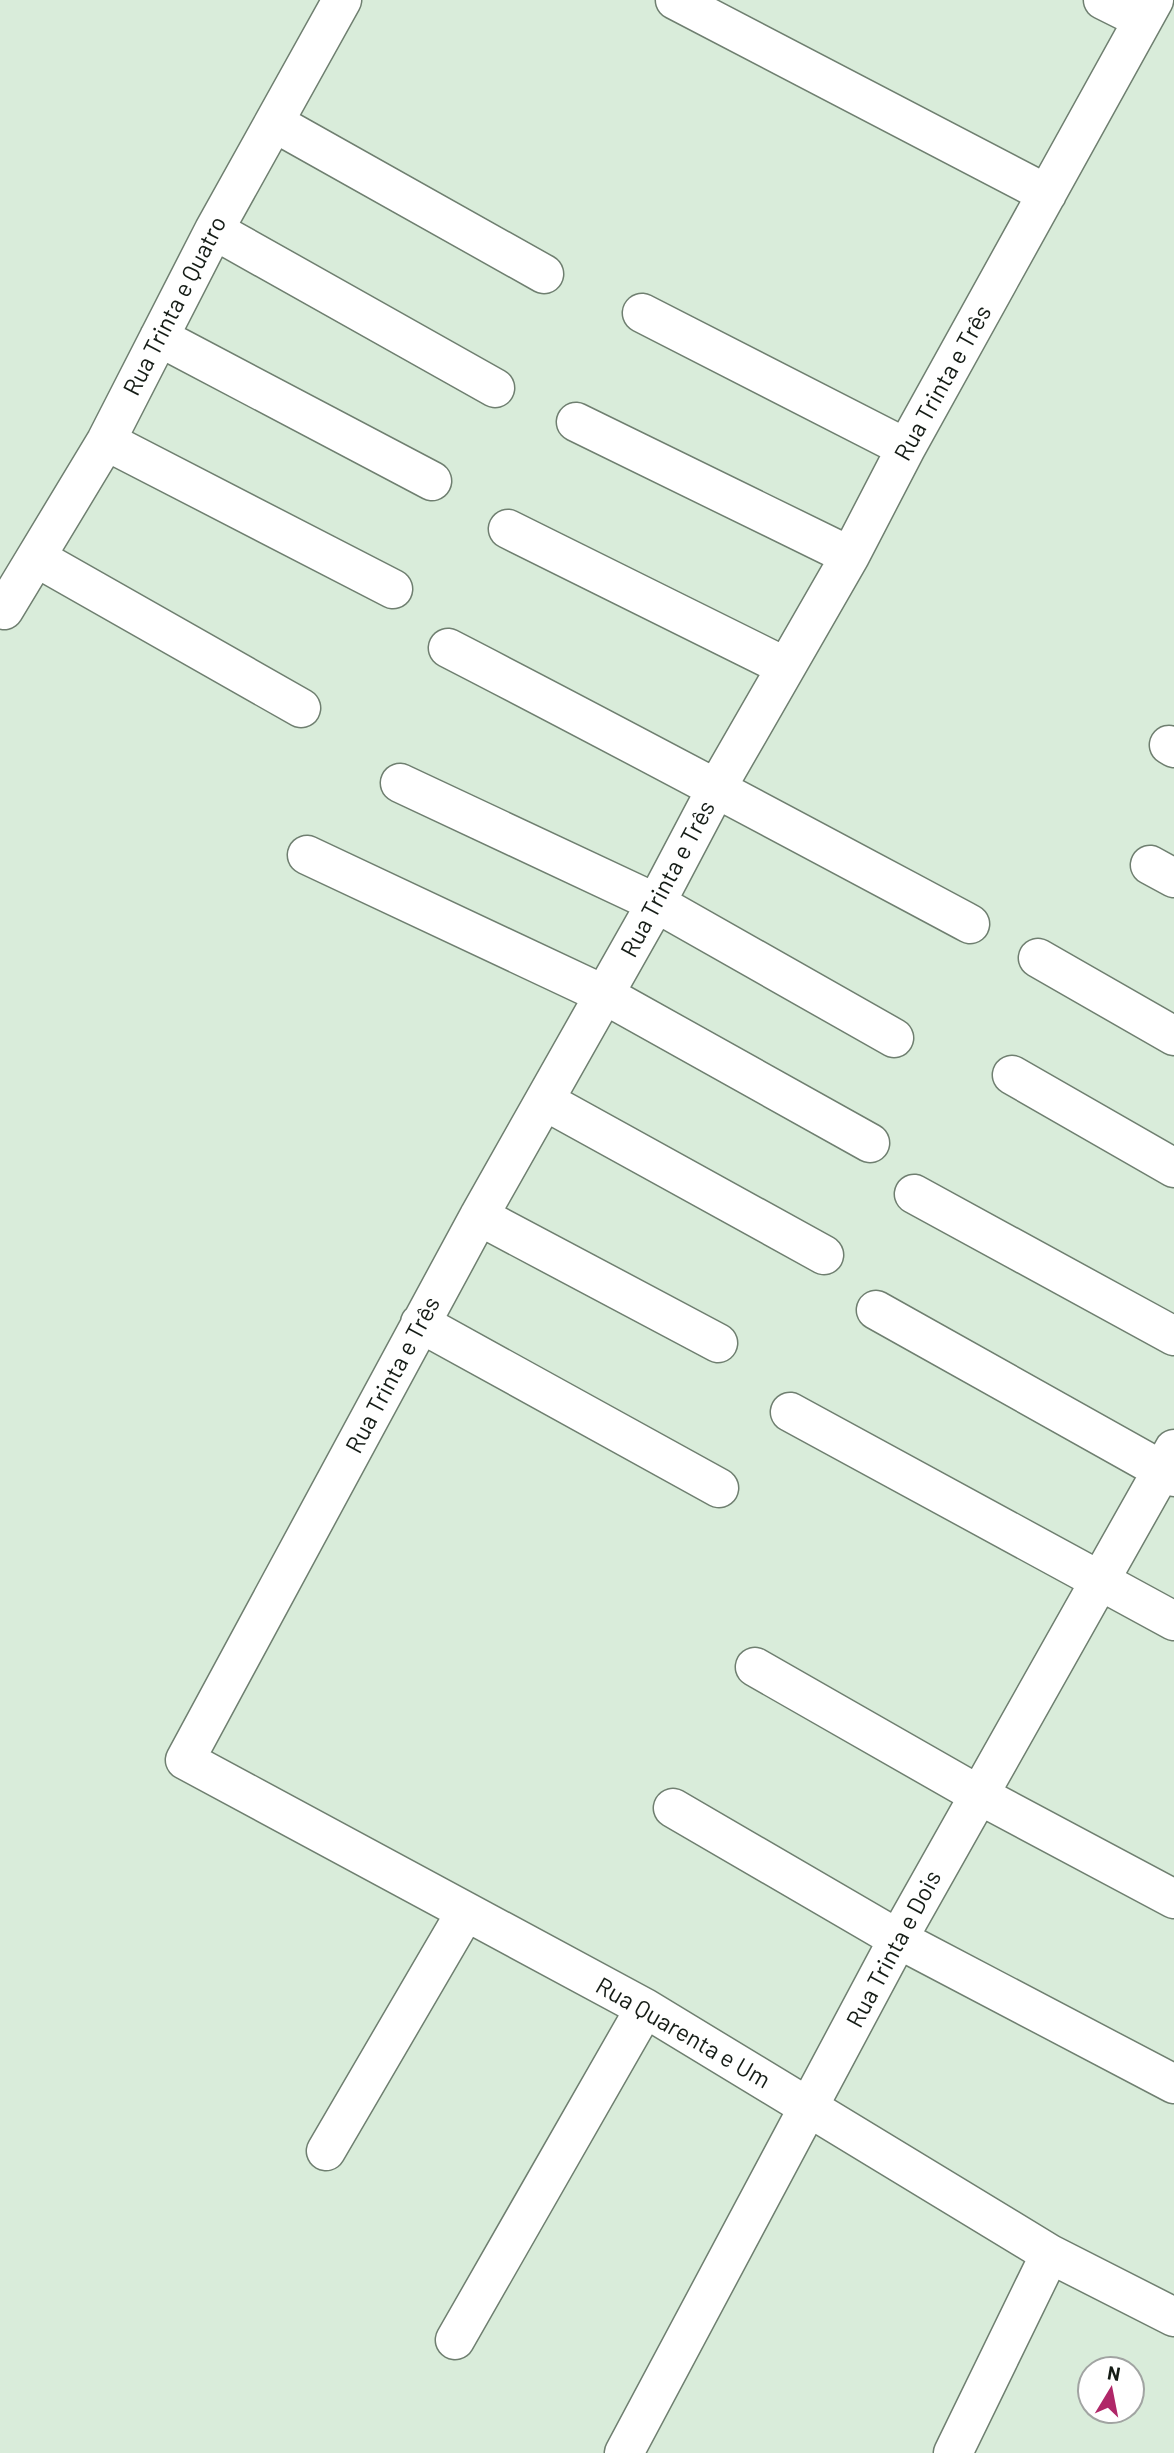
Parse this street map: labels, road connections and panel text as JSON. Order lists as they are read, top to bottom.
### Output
{
  "streets": {
    "street": [
      "Rua Trinta e Quatro",
      "Rua Trinta e Três",
      "Rua Trinta e Dois",
      "Rua Quarenta e Um"
    ]
  },
  "crossings": [
    ["Rua Trinta e Três", "Rua Quarenta e Um"],
    ["Rua Trinta e Dois", "Rua Quarenta e Um"]
  ],
  "north": "top"
}
